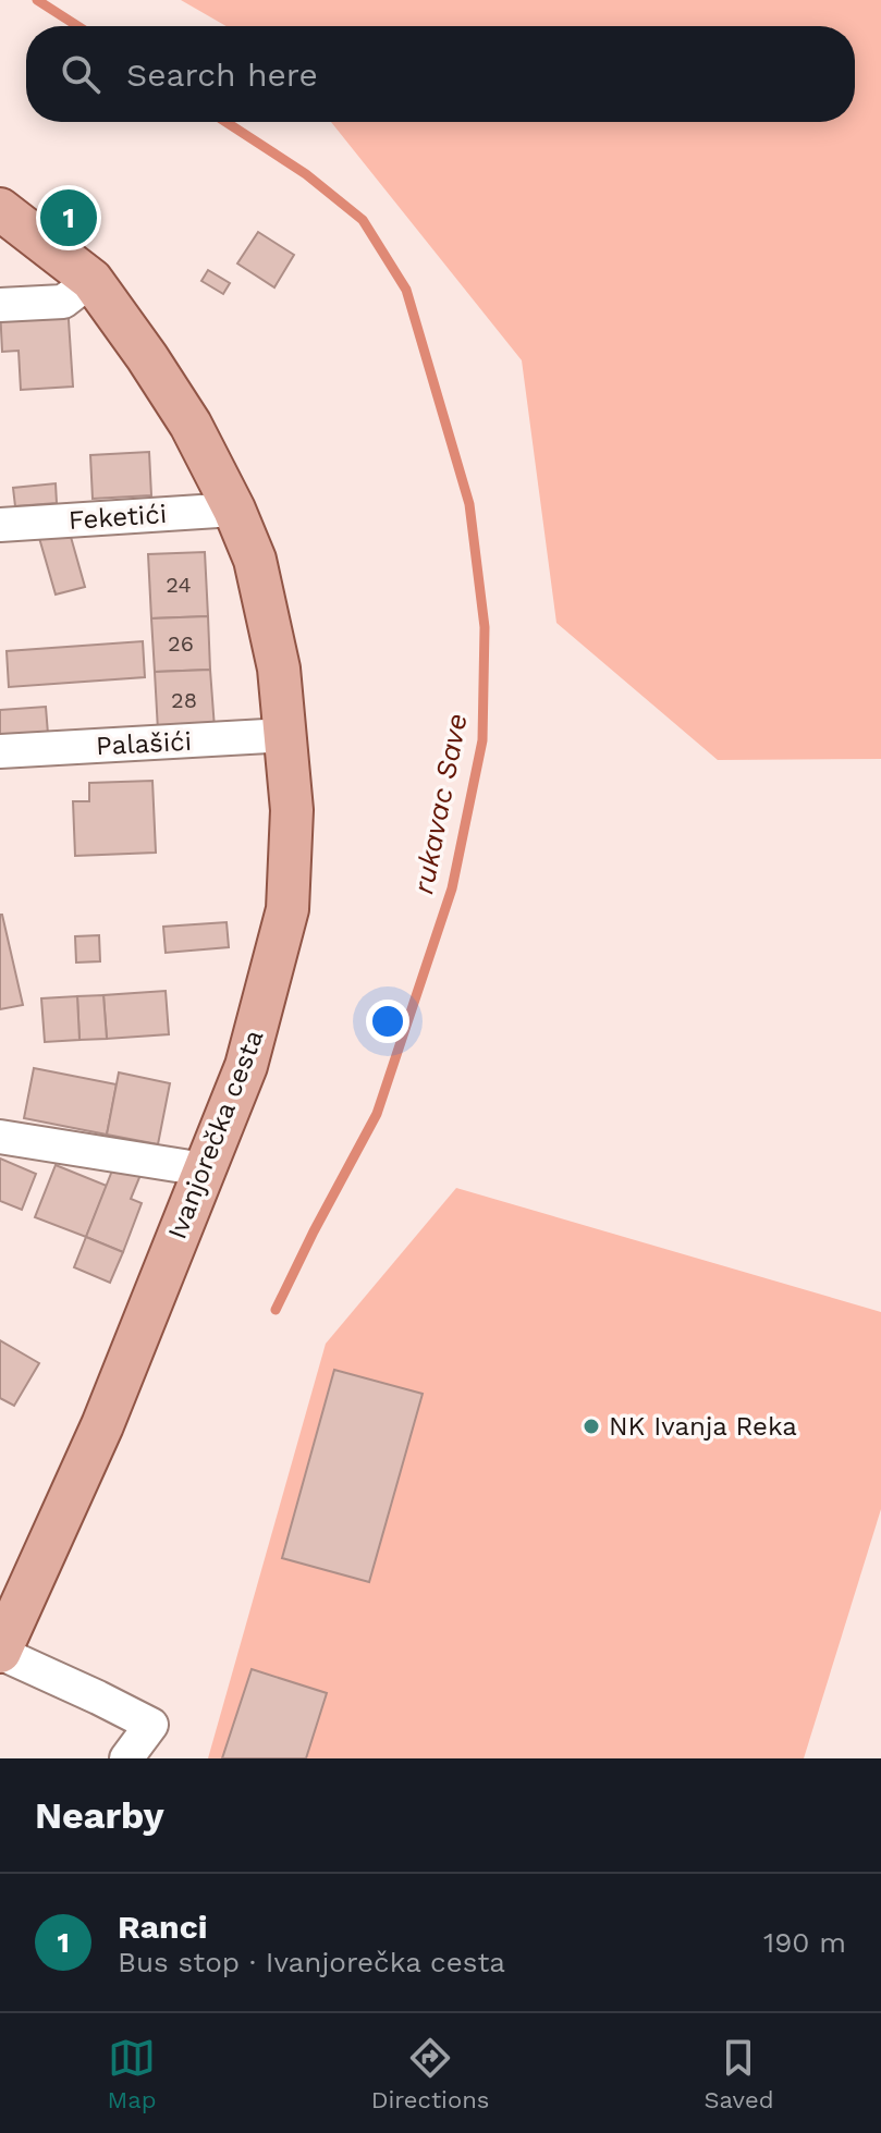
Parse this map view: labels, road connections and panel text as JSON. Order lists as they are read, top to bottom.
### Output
{
  "streets": {
    "main road": ["Ivanjorečka cesta"],
    "street": ["Feketići", "Palašići"]
  },
  "crossings": [
    ["Feketići", "Ivanjorečka cesta"],
    ["Palašići", "Ivanjorečka cesta"]
  ],
  "water": ["rukavac Save"],
  "places": ["NK Ivanja Reka"],
  "house_numbers": ["24", "26", "28"],
  "page": {
    "search": "Search here",
    "pins": "1",
    "heading": "Nearby",
    "list": [
      {
        "mark": "1",
        "name": "Ranci",
        "note": "Bus stop · Ivanjorečka cesta",
        "value": "190 m"
      }
    ],
    "nav": ["Map", "Directions", "Saved"]
  }
}
